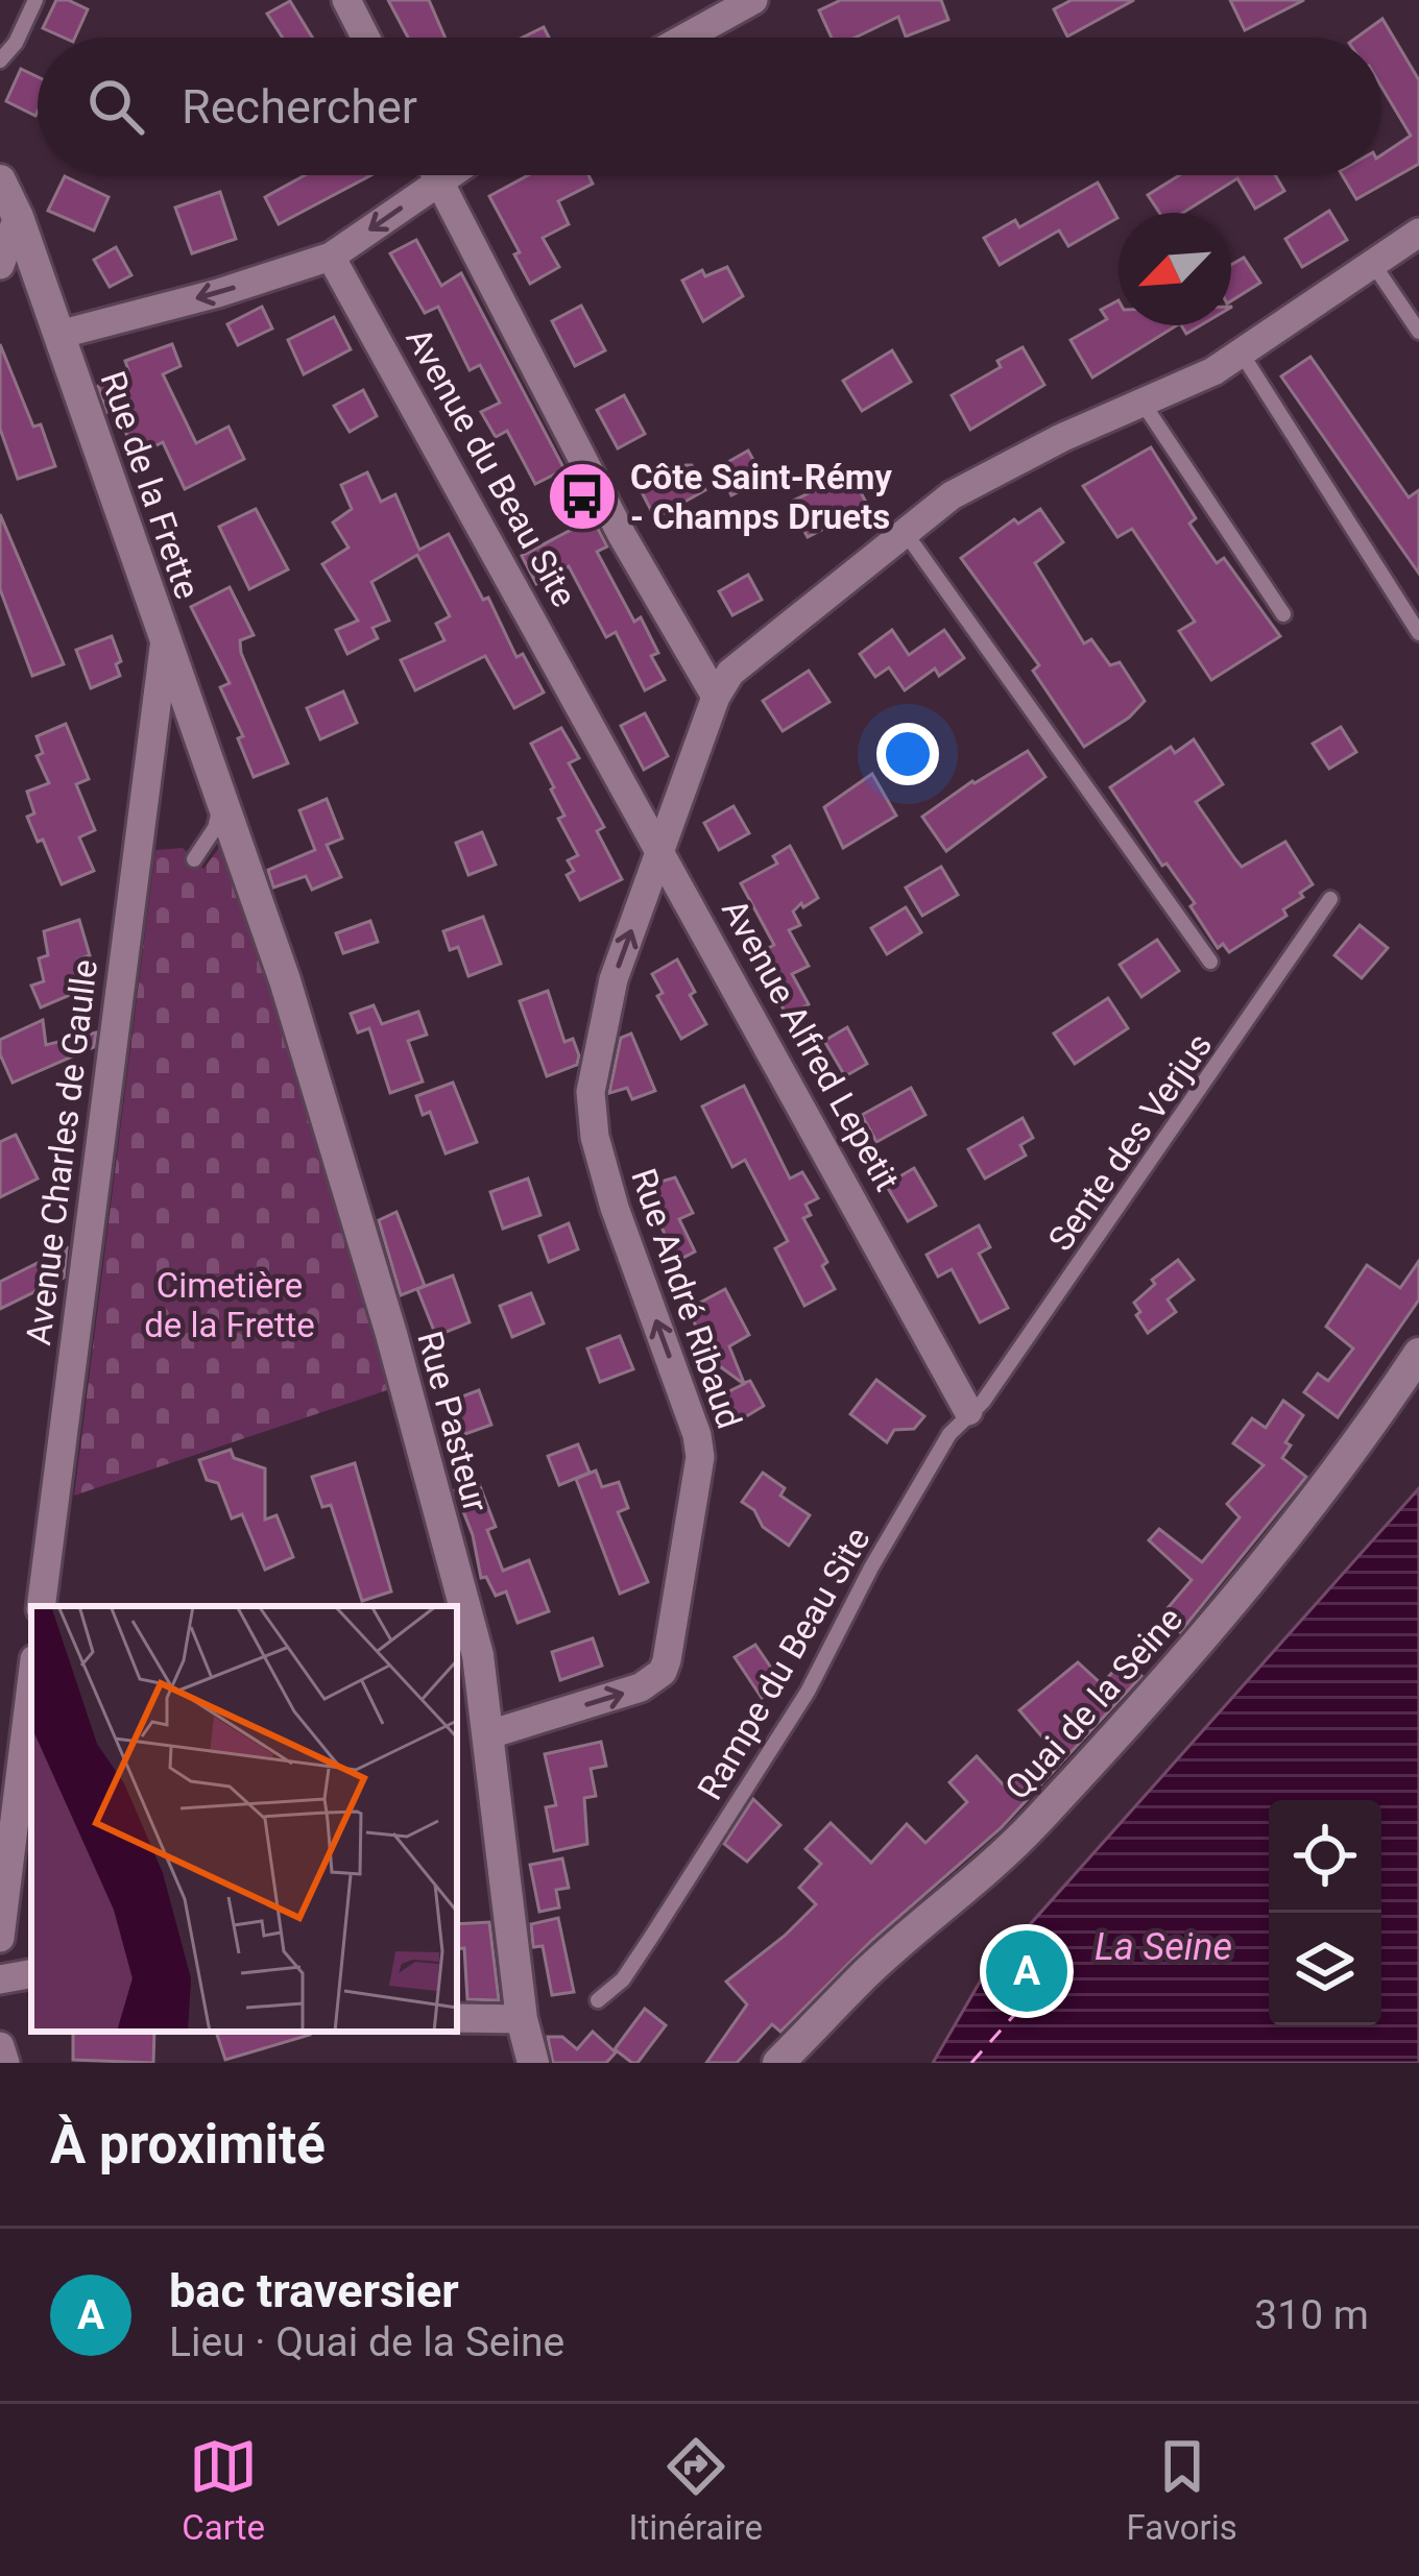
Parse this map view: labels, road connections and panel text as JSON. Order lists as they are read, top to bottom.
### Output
{
  "streets": {
    "street": [
      "Avenue du Beau Site",
      "Rue de la Frette",
      "Avenue Alfred Lepetit",
      "Avenue Charles de Gaulle",
      "Rue André Ribaud",
      "Rue Pasteur",
      "Quai de la Seine"
    ],
    "lane": ["Sente des Verjus", "Rampe du Beau Site"]
  },
  "crossings": [
    ["Avenue du Beau Site", "Avenue Alfred Lepetit"],
    ["Rue de la Frette", "Avenue Charles de Gaulle"],
    ["Rue de la Frette", "Rue Pasteur"],
    ["Avenue Alfred Lepetit", "Sente des Verjus"],
    ["Avenue Alfred Lepetit", "Rue André Ribaud"],
    ["Avenue Alfred Lepetit", "Rampe du Beau Site"],
    ["Sente des Verjus", "Rampe du Beau Site"],
    ["Rue André Ribaud", "Rue Pasteur"]
  ],
  "one_way": ["Rue André Ribaud"],
  "water": ["La Seine"],
  "parks": ["Cimetière de la Frette"],
  "places": {
    "bus stop": ["Côte Saint-Rémy - Champs Druets"]
  },
  "north": "bottom left",
  "page": {
    "search": "Rechercher",
    "pins": "A",
    "heading": "À proximité",
    "list": [
      {
        "mark": "A",
        "name": "bac traversier",
        "note": "Lieu · Quai de la Seine",
        "value": "310 m"
      }
    ],
    "nav": ["Carte", "Itinéraire", "Favoris"]
  }
}
